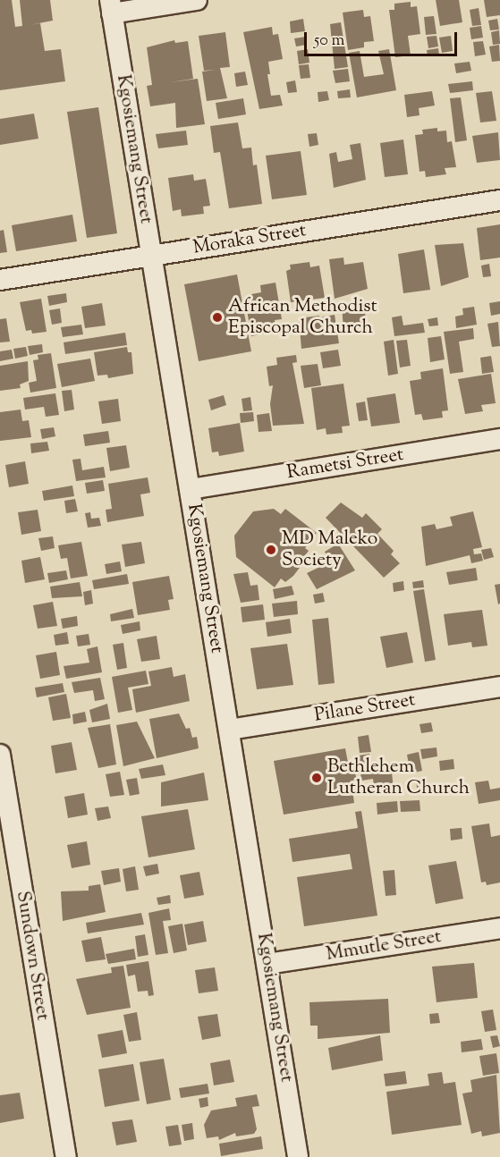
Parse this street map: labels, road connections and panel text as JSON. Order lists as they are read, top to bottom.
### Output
{
  "streets": {
    "street": [
      "Kgosiemang Street",
      "Moraka Street",
      "Rametsi Street",
      "Pilane Street",
      "Mmutle Street",
      "Sundown Street"
    ]
  },
  "crossings": [
    ["Kgosiemang Street", "Moraka Street"],
    ["Kgosiemang Street", "Rametsi Street"],
    ["Kgosiemang Street", "Pilane Street"],
    ["Kgosiemang Street", "Mmutle Street"]
  ],
  "places": ["African Methodist Episcopal Church", "MD Maleko Society", "Bethlehem Lutheran Church"],
  "scale_bar": "50 m"
}
